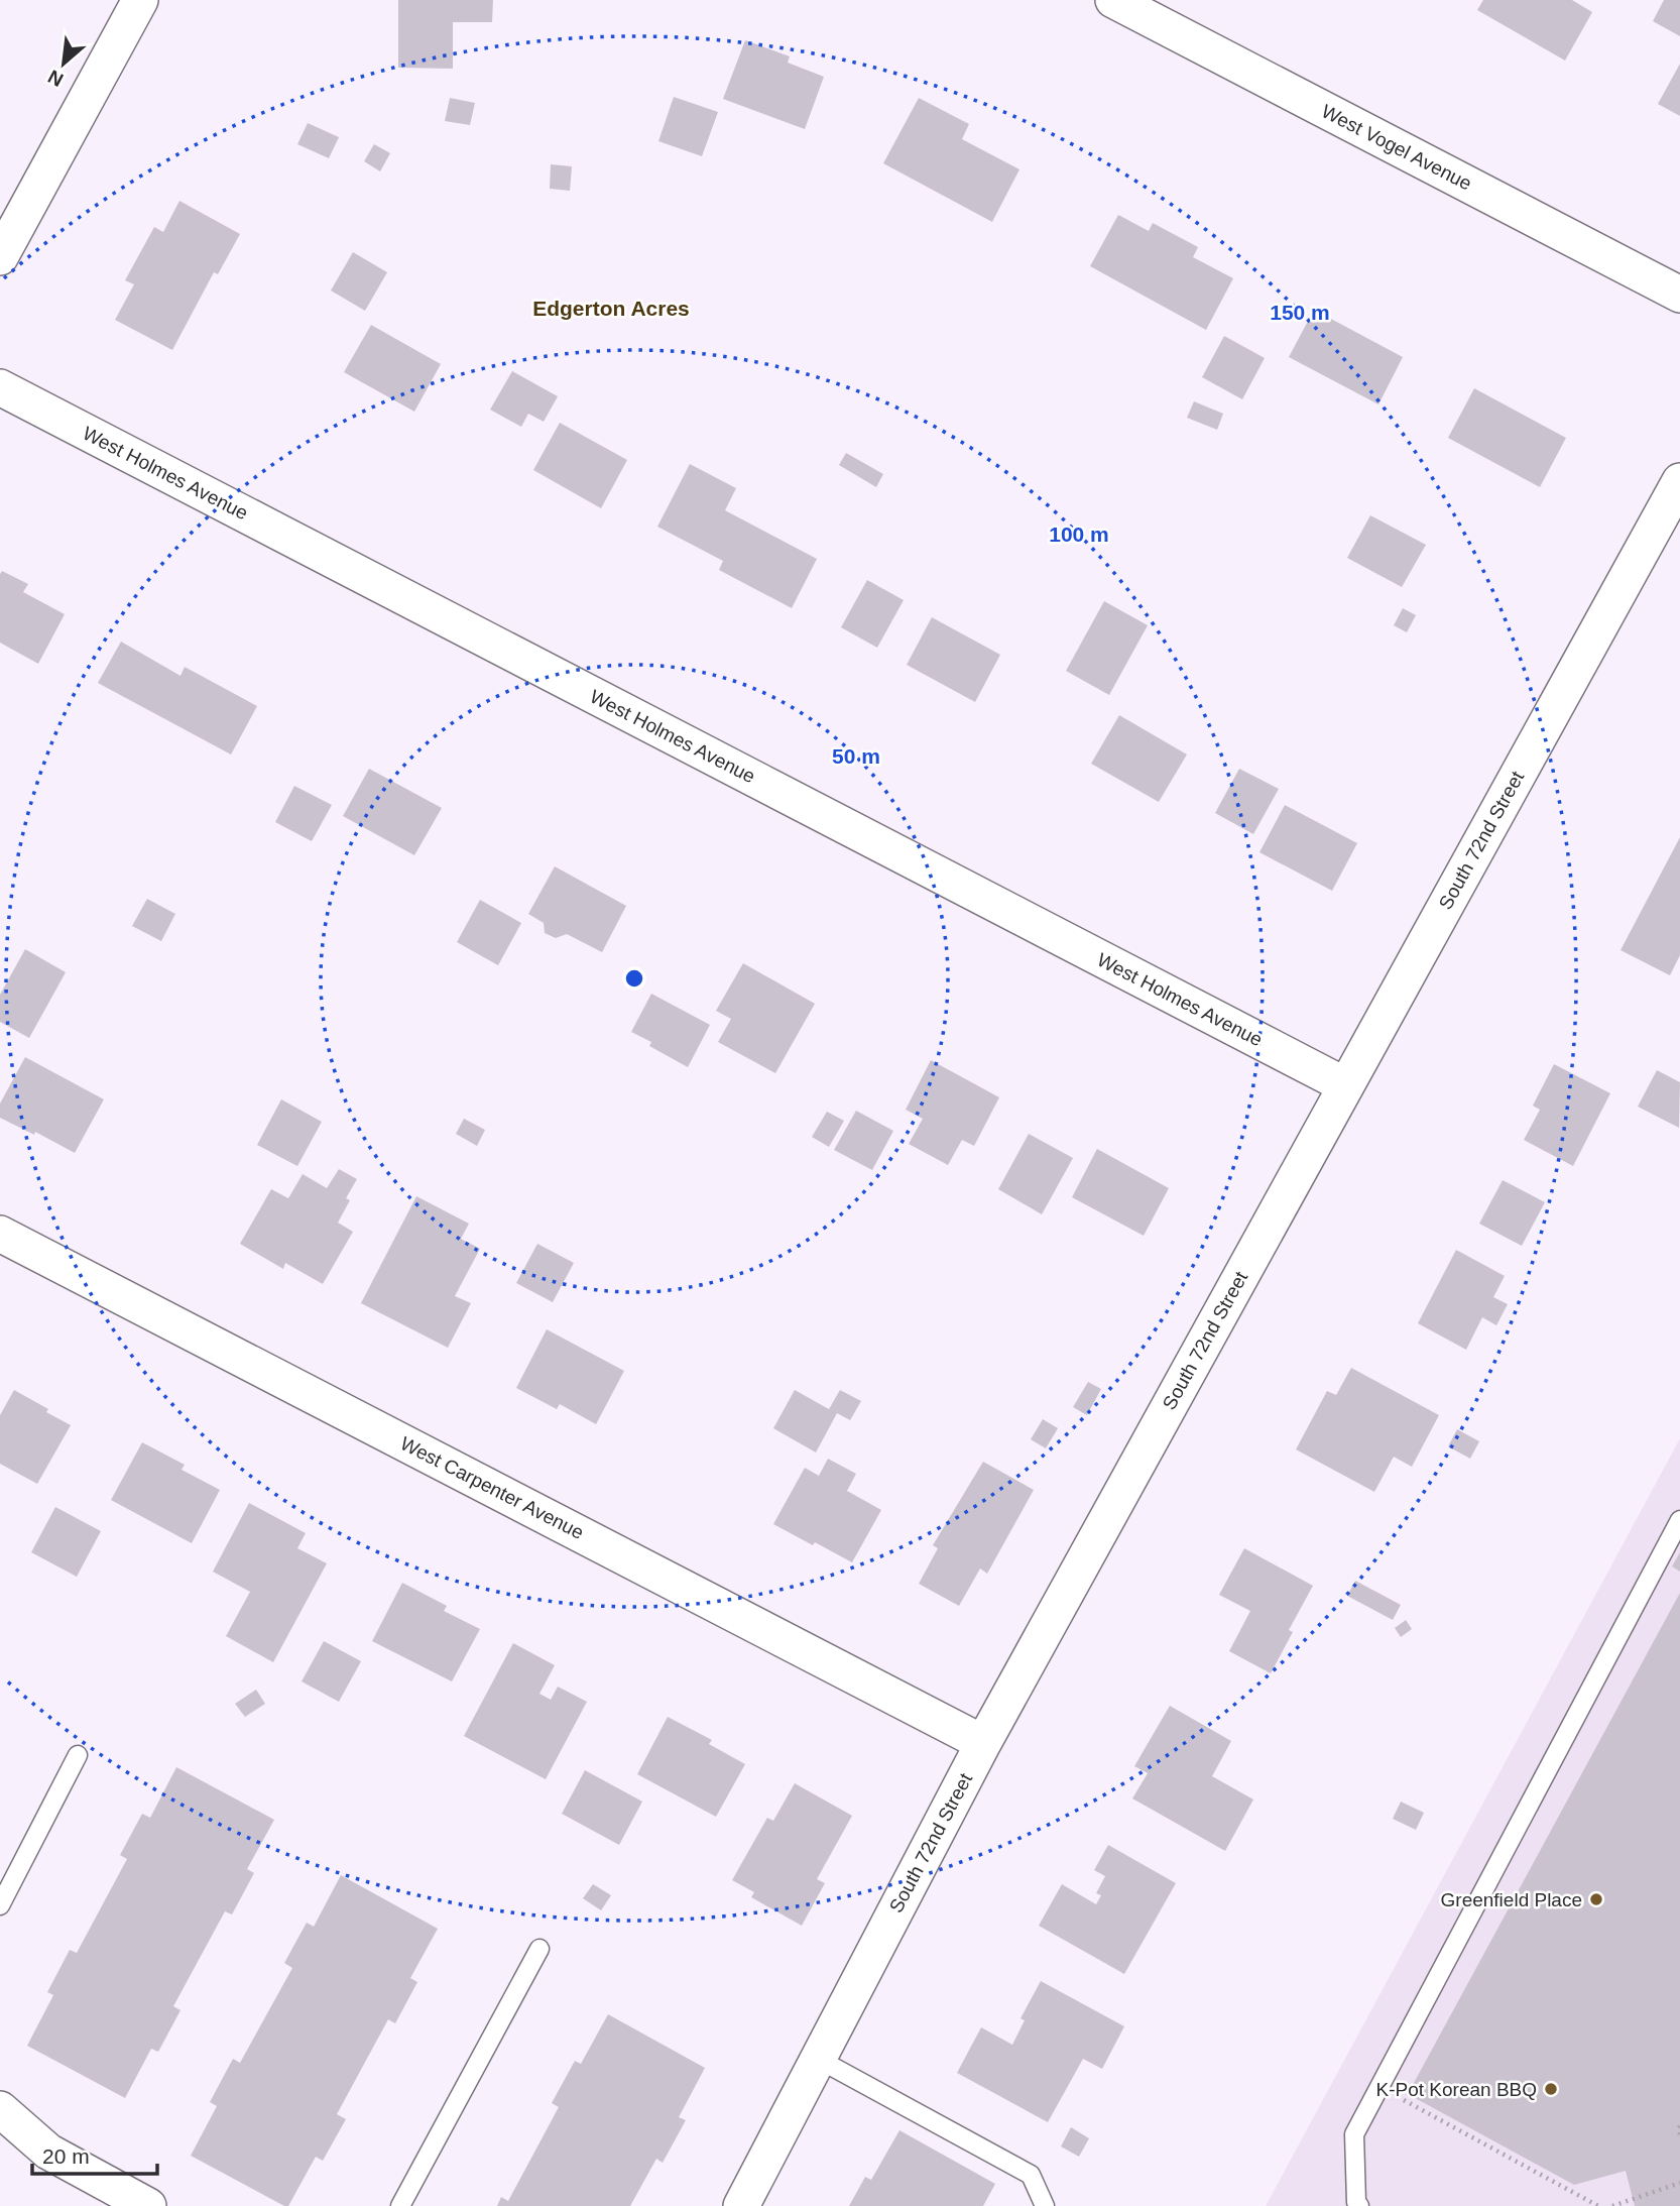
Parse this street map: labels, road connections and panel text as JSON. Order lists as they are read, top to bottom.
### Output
{
  "streets": {
    "street": [
      "West Vogel Avenue",
      "West Holmes Avenue",
      "South 72nd Street",
      "West Carpenter Avenue"
    ]
  },
  "crossings": [
    ["West Holmes Avenue", "South 72nd Street"],
    ["South 72nd Street", "West Carpenter Avenue"]
  ],
  "districts": ["Edgerton Acres"],
  "places": ["Greenfield Place", "K-Pot Korean BBQ"],
  "scale_bar": "20 m",
  "north": "bottom left",
  "rings": ["150 m", "100 m", "50 m"]
}
